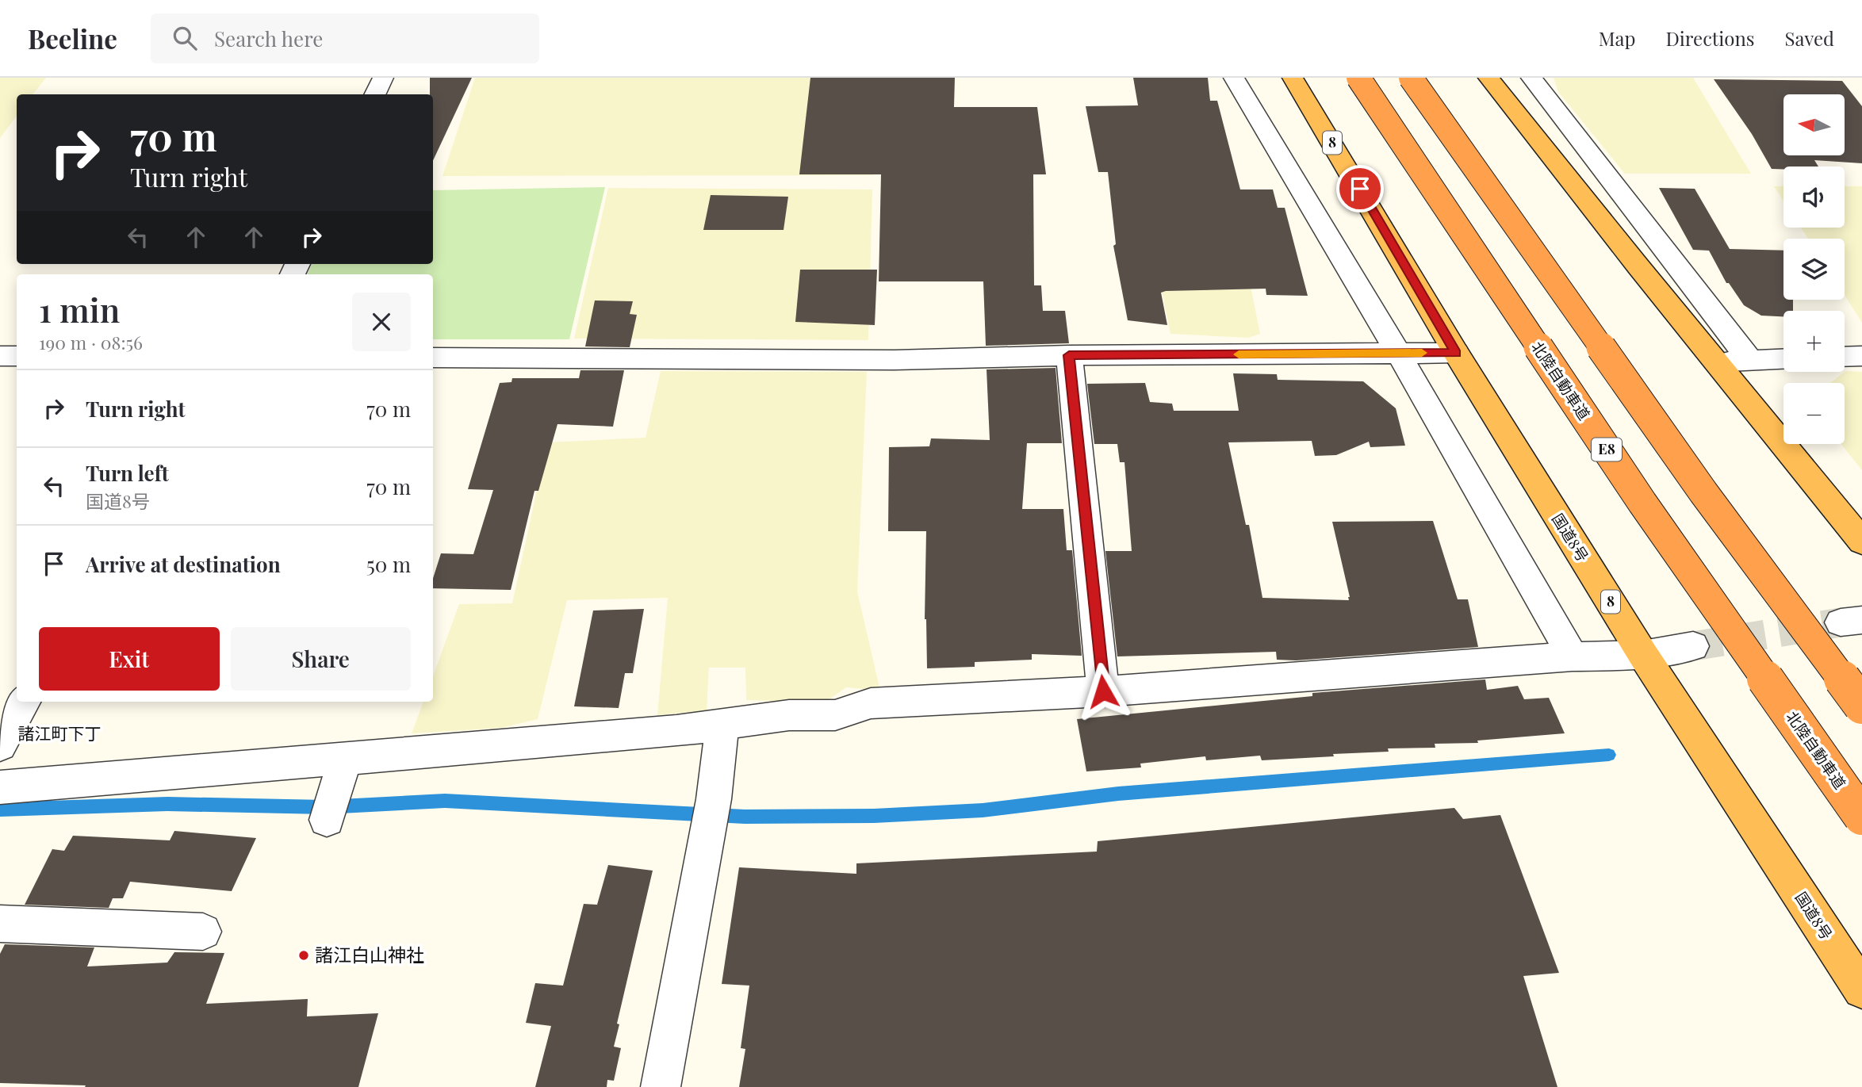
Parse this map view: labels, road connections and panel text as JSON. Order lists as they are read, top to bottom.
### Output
{
  "streets": {
    "highway": [
      "8",
      "北陸自動車道",
      "E8",
      "国道8号"
    ]
  },
  "districts": ["諸江町下丁"],
  "places": ["諸江白山神社"],
  "north": "left",
  "page": {
    "header": "Beeline",
    "search": "Search here",
    "nav": ["Map", "Directions", "Saved"],
    "map_buttons": ["+", "−"],
    "turn": ["70 m", "Turn right"],
    "heading": ["1 min", "190 m · 08:56"],
    "list": [
      {
        "name": "Turn right",
        "value": "70 m"
      },
      {
        "name": "Turn left",
        "note": "国道8号",
        "value": "70 m"
      },
      {
        "name": "Arrive at destination",
        "value": "50 m"
      }
    ],
    "buttons": ["Exit", "Share"]
  }
}
